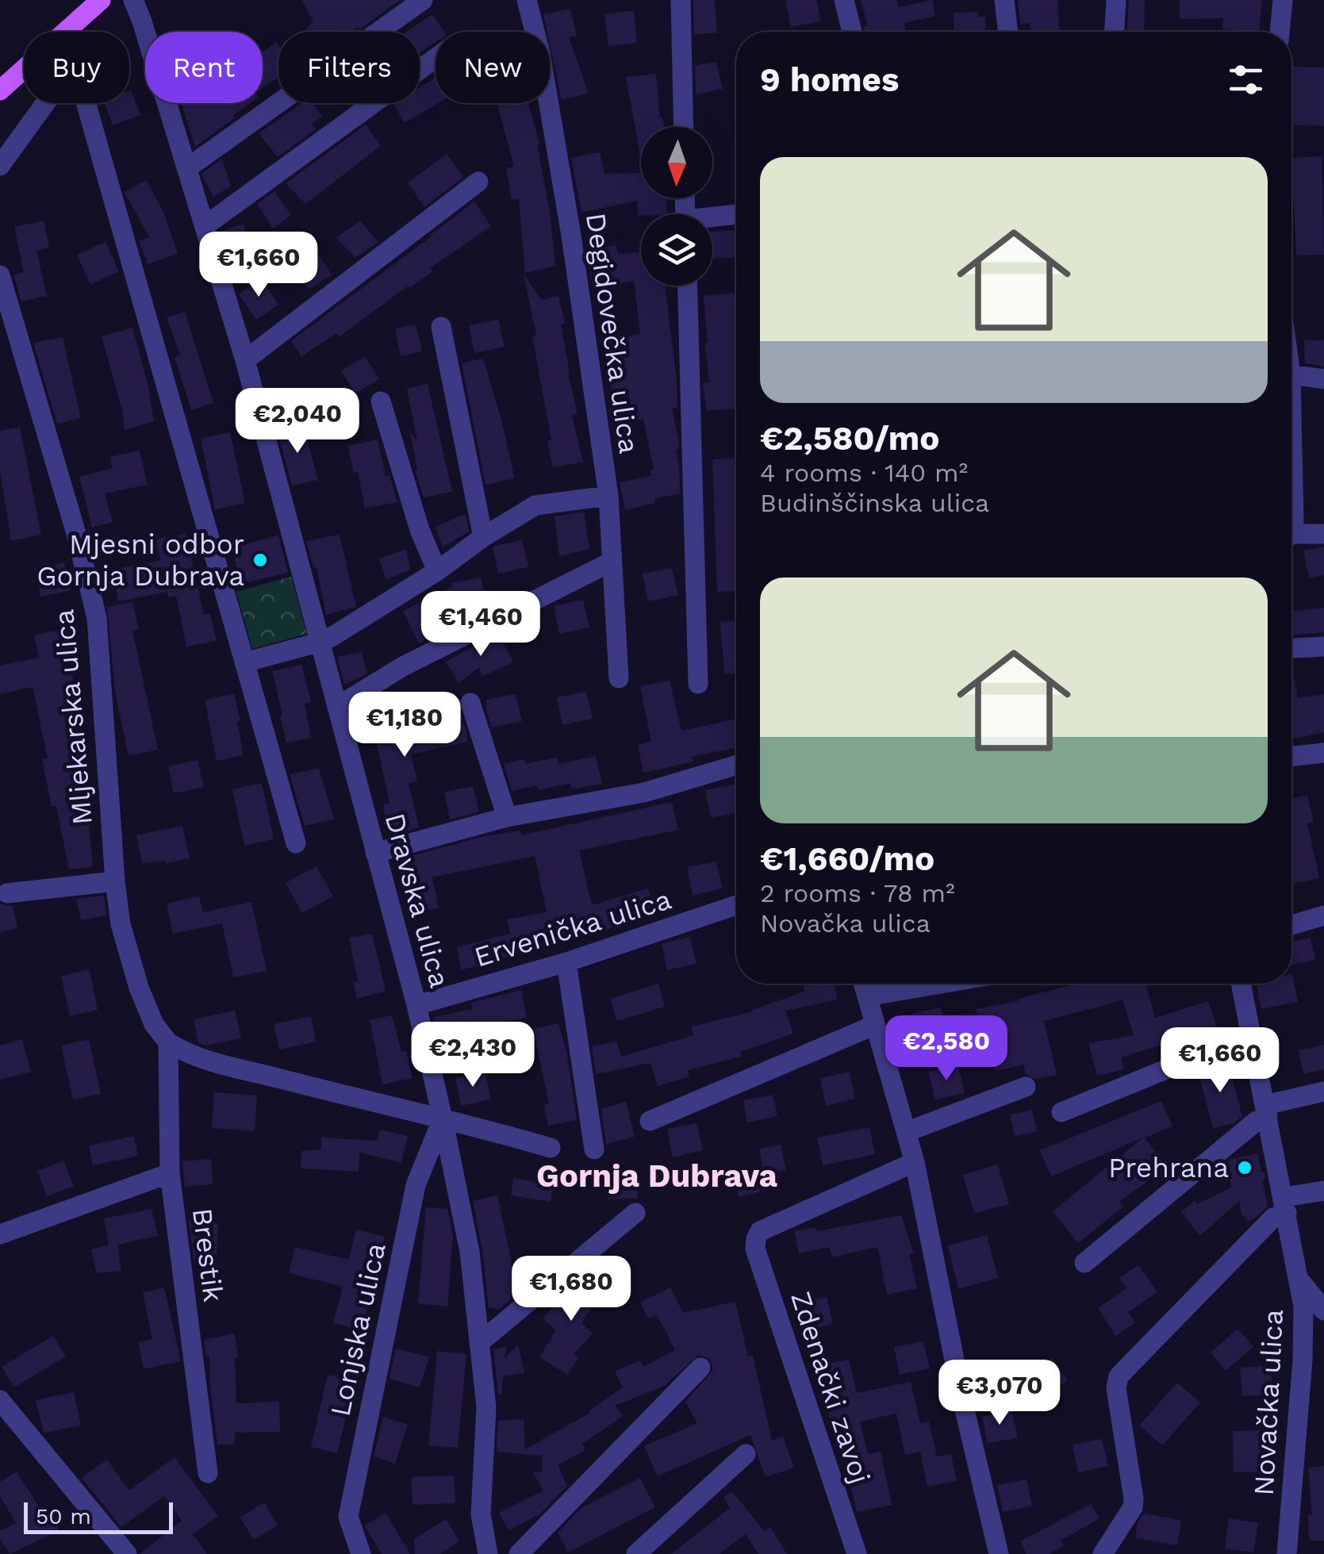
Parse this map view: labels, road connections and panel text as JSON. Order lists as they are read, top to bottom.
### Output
{
  "streets": {
    "street": [
      "Degidovečka ulica",
      "Mljekarska ulica",
      "Dravska ulica",
      "Ervenička ulica",
      "Brestik",
      "Lonjska ulica",
      "Zdenački zavoj",
      "Novačka ulica"
    ]
  },
  "crossings": [
    ["Dravska ulica", "Ervenička ulica"],
    ["Dravska ulica", "Lonjska ulica"]
  ],
  "districts": ["Gornja Dubrava"],
  "places": ["Mjesni odbor Gornja Dubrava", "Prehrana"],
  "scale_bar": "50 m",
  "north": "bottom",
  "page": {
    "chip": [
      "Buy",
      "Rent",
      "Filters",
      "New"
    ],
    "heading": "9 homes",
    "list": [
      {
        "name": "€2,580/mo",
        "note": "4 rooms · 140 m² · Budinščinska ulica"
      },
      {
        "name": "€1,660/mo",
        "note": "2 rooms · 78 m² · Novačka ulica"
      }
    ],
    "price": [
      "€1,660",
      "€2,040",
      "€1,460",
      "€1,180",
      "€2,580",
      "€2,430",
      "€1,660",
      "€1,680",
      "€3,070"
    ],
    "scale": "50 m"
  }
}
